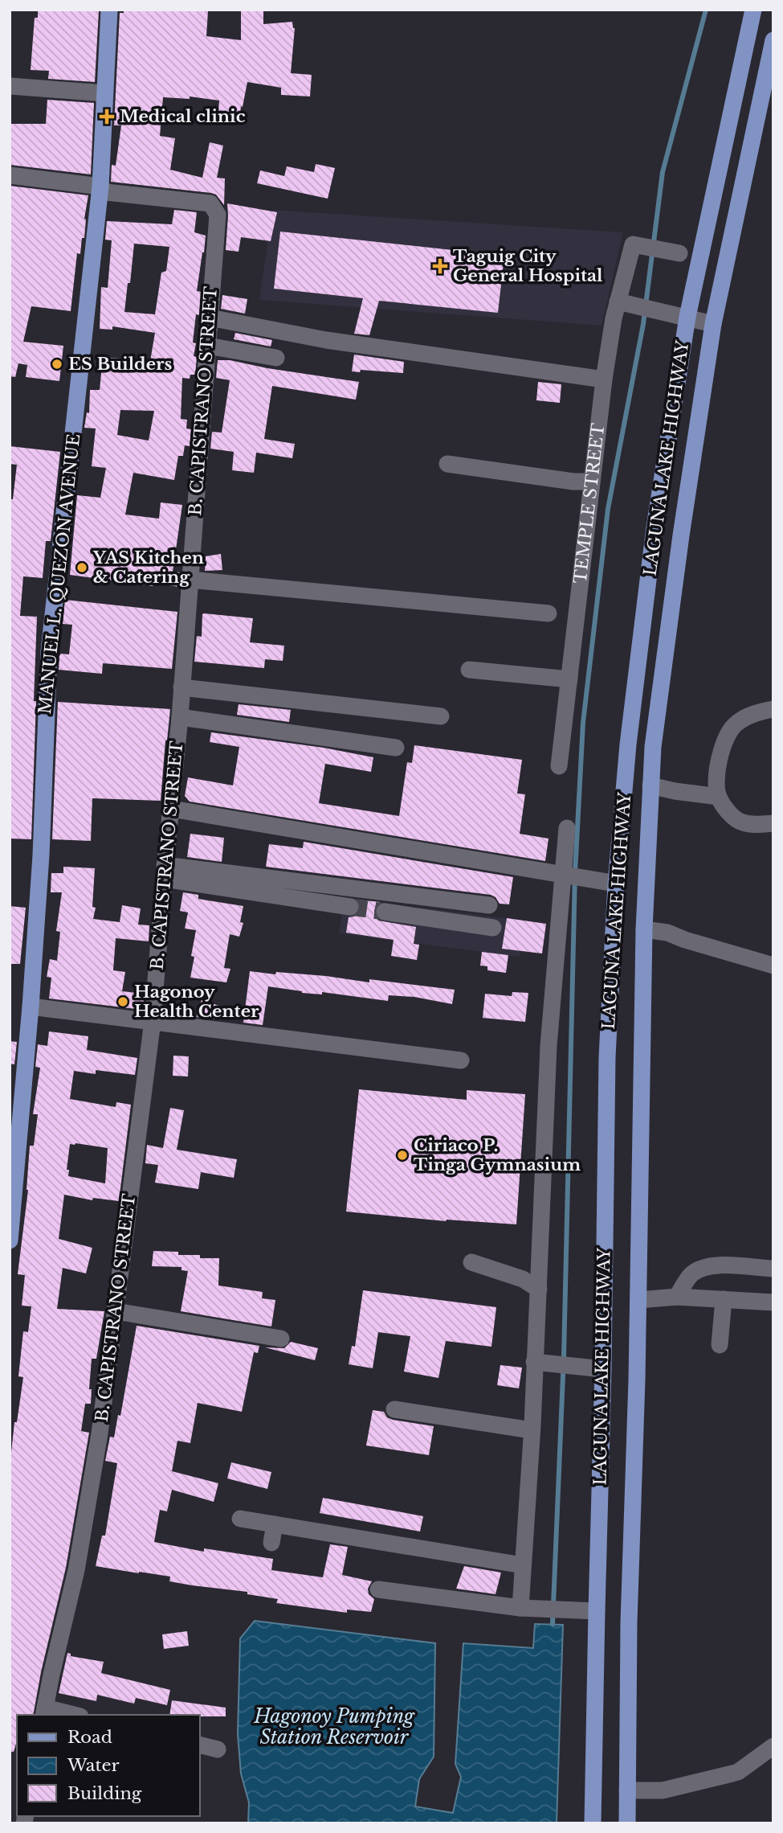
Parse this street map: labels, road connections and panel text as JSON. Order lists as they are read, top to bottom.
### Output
{
  "streets": {
    "main road": ["LAGUNA LAKE HIGHWAY", "MANUEL L. QUEZON AVENUE"],
    "street": ["B. CAPISTRANO STREET", "TEMPLE STREET"]
  },
  "crossings": [
    ["B. CAPISTRANO STREET", "MANUEL L. QUEZON AVENUE"]
  ],
  "water": ["Hagonoy Pumping Station Reservoir"],
  "places": {
    "health": ["Medical clinic", "Taguig City General Hospital"],
    "other": [
      "ES Builders",
      "YAS Kitchen & Catering",
      "Hagonoy Health Center",
      "Ciriaco P. Tinga Gymnasium"
    ]
  },
  "legend": ["Road", "Water", "Building"]
}
